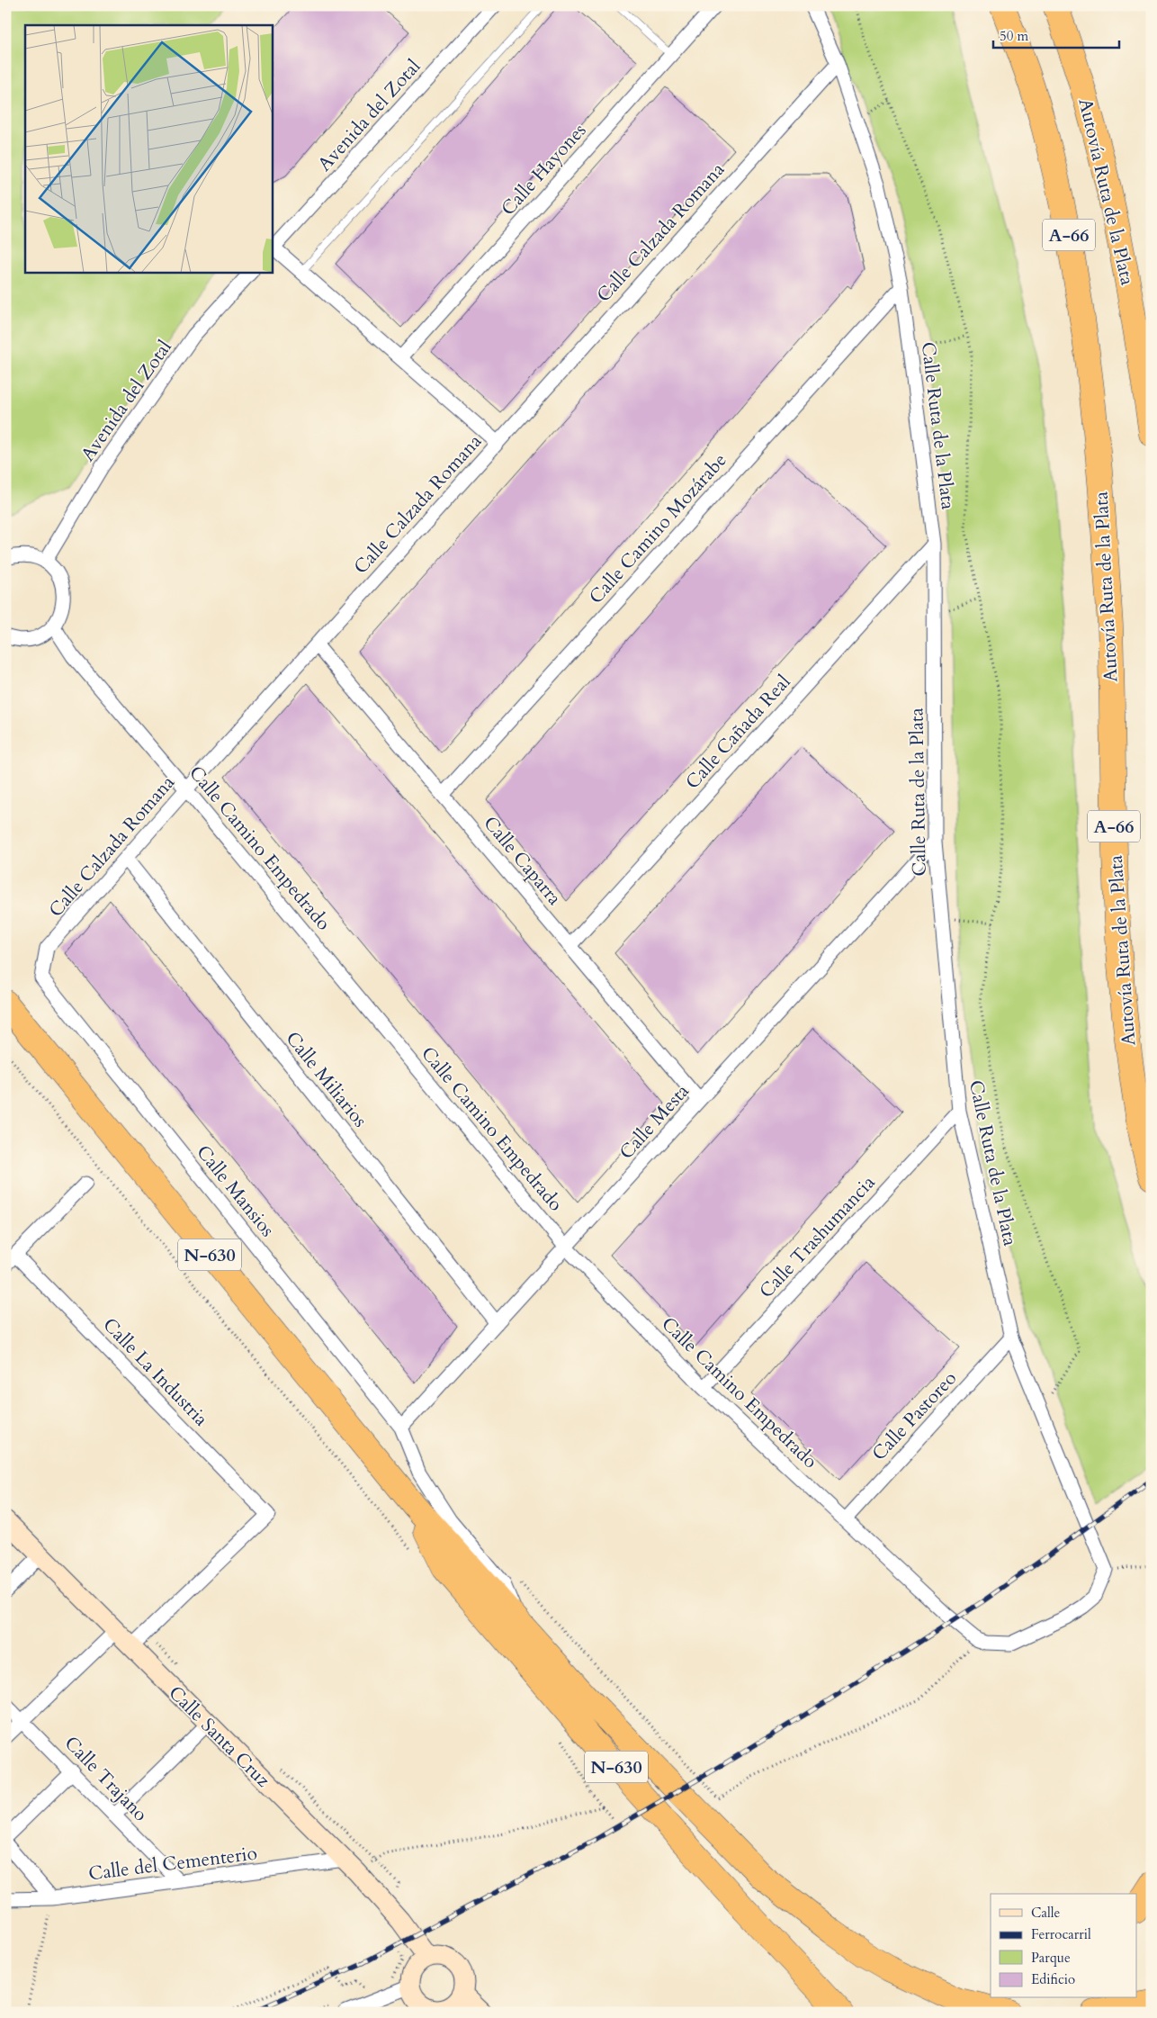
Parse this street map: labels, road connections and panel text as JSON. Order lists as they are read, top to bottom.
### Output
{
  "streets": {
    "highway": ["Autovía Ruta de la Plata", "A-66", "N-630"],
    "main road": ["Calle Santa Cruz"],
    "street": [
      "Avenida del Zotal",
      "Calle Hayones",
      "Calle Calzada Romana",
      "Calle Ruta de la Plata",
      "Calle Camino Mozárabe",
      "Calle Cañada Real",
      "Calle Camino Empedrado",
      "Calle Caparra",
      "Calle Miliarios",
      "Calle Mesta",
      "Calle Mansios",
      "Calle Trashumancia",
      "Calle La Industria",
      "Calle Pastoreo",
      "Calle Trajano",
      "Calle del Cementerio"
    ]
  },
  "crossings": [
    ["Calle Calzada Romana", "Calle Ruta de la Plata"],
    ["Calle Calzada Romana", "Calle Camino Empedrado"],
    ["Calle Calzada Romana", "Calle Caparra"],
    ["Calle Calzada Romana", "Calle Miliarios"],
    ["Calle Calzada Romana", "Calle Mansios"],
    ["Calle Ruta de la Plata", "Calle Camino Mozárabe"],
    ["Calle Ruta de la Plata", "Calle Cañada Real"],
    ["Calle Ruta de la Plata", "Calle Mesta"],
    ["Calle Ruta de la Plata", "Calle Trashumancia"],
    ["Calle Ruta de la Plata", "Calle Pastoreo"],
    ["Calle Camino Mozárabe", "Calle Caparra"],
    ["Calle Cañada Real", "Calle Caparra"],
    ["Calle Camino Empedrado", "Calle Mesta"],
    ["Calle Camino Empedrado", "Calle Trashumancia"],
    ["Calle Camino Empedrado", "Calle Pastoreo"],
    ["Calle Caparra", "Calle Mesta"],
    ["Calle Miliarios", "Calle Mesta"],
    ["Calle Mesta", "Calle Mansios"],
    ["Calle Mansios", "N-630"],
    ["Calle La Industria", "Calle Santa Cruz"],
    ["Calle Santa Cruz", "Calle del Cementerio"],
    ["Calle Trajano", "Calle del Cementerio"]
  ],
  "legend": [
    "Calle",
    "Ferrocarril",
    "Parque",
    "Edificio"
  ],
  "scale_bar": "50 m"
}
